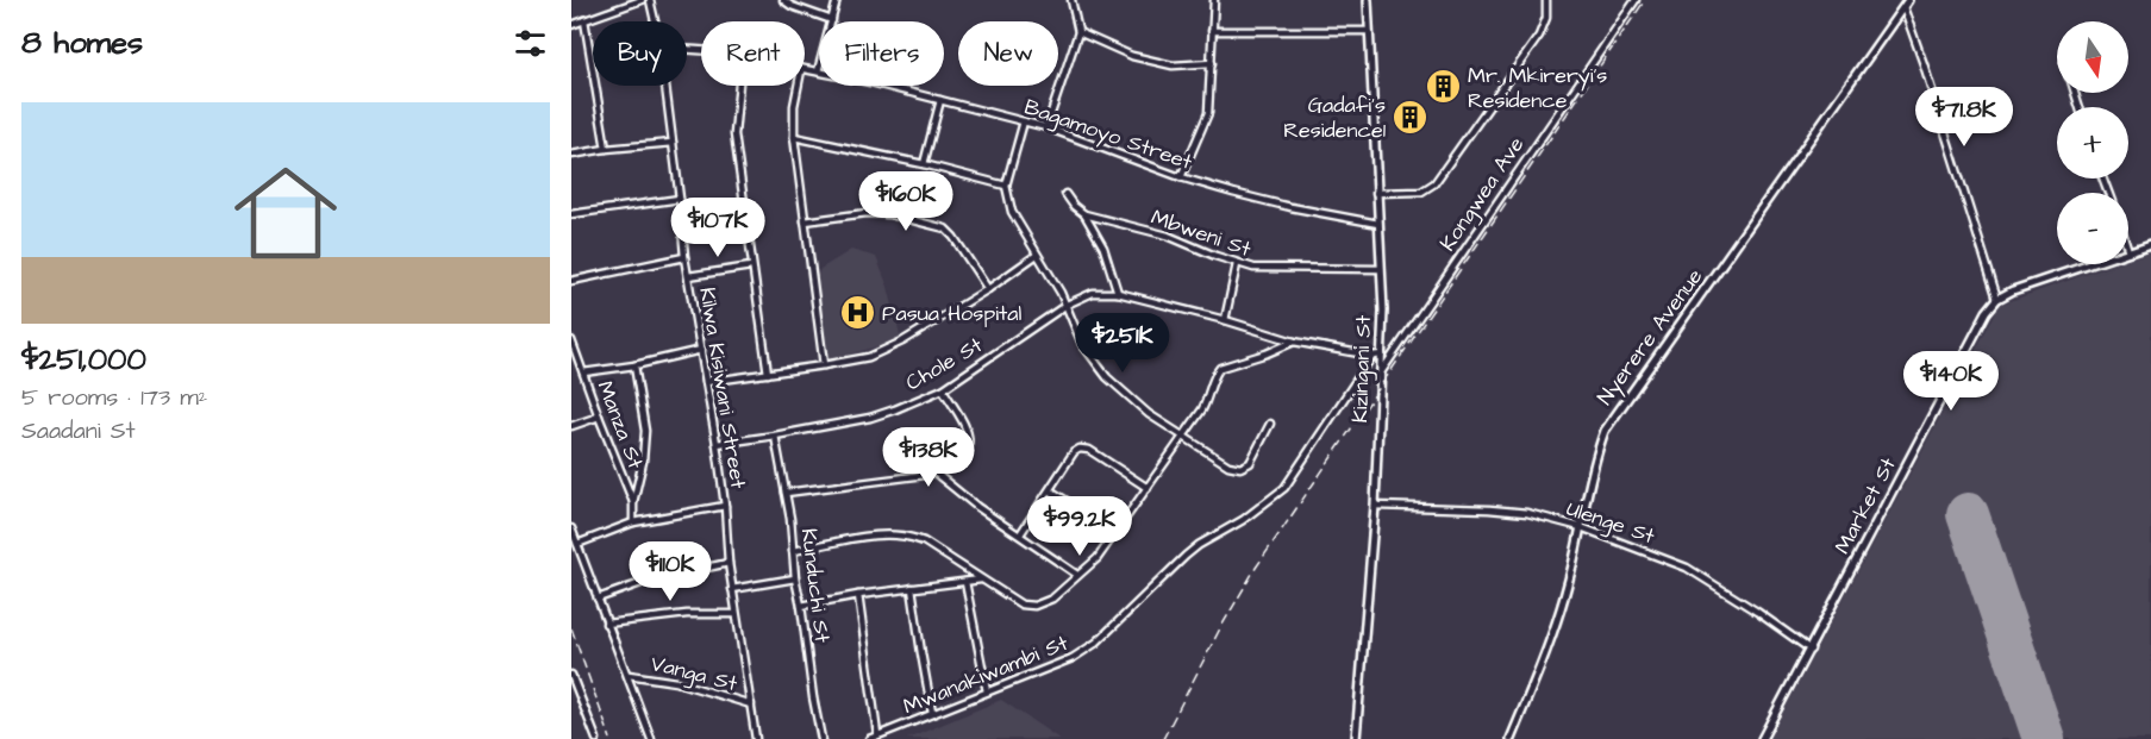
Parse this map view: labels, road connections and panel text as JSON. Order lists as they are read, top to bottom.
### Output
{
  "streets": {
    "street": [
      "Bagamoyo Street",
      "Kongwea Ave",
      "Mbweni St",
      "Nyerere Avenue",
      "Chole St",
      "Kizingani St",
      "Kilwa Kisiwani Street",
      "Manza St",
      "Market St",
      "Ulenge St",
      "Kunduchi St",
      "Vanga St",
      "Mwanakiwambi St"
    ]
  },
  "crossings": [
    ["Bagamoyo Street", "Kizingani St"],
    ["Kongwea Ave", "Kizingani St"],
    ["Mbweni St", "Kizingani St"],
    ["Nyerere Avenue", "Ulenge St"],
    ["Chole St", "Kizingani St"],
    ["Chole St", "Kilwa Kisiwani Street"],
    ["Chole St", "Kunduchi St"],
    ["Chole St", "Mwanakiwambi St"],
    ["Kizingani St", "Ulenge St"],
    ["Kilwa Kisiwani Street", "Vanga St"],
    ["Market St", "Ulenge St"]
  ],
  "places": {
    "building": ["Mr. Mkireryi's Residence", "Gadafi's Residence1"],
    "hospital": ["Pasua Hospital"]
  },
  "north": "bottom",
  "page": {
    "heading": "8 homes",
    "map_buttons": ["+", "−"],
    "chip": [
      "Buy",
      "Rent",
      "Filters",
      "New"
    ],
    "list": [
      {
        "name": "$251,000",
        "note": "5 rooms · 173 m² · Saadani St"
      }
    ],
    "price": [
      "$71.8K",
      "$160K",
      "$107K",
      "$251K",
      "$140K",
      "$138K",
      "$99.2K",
      "$110K"
    ]
  }
}
